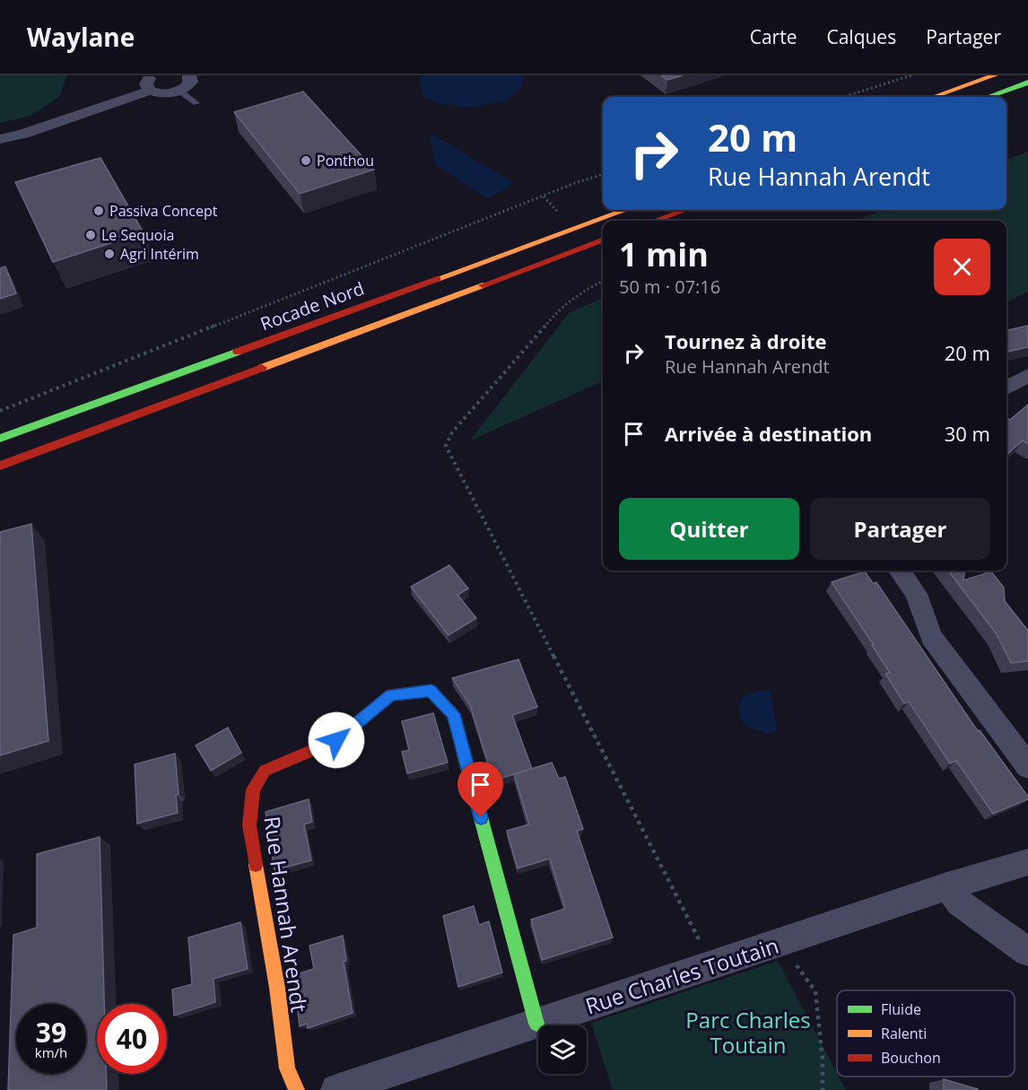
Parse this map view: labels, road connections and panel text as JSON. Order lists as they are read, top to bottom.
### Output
{
  "streets": {
    "main road": ["Rocade Nord", "Rue Hannah Arendt"],
    "street": ["Rue Charles Toutain"]
  },
  "crossings": [
    ["Rue Hannah Arendt", "Rue Charles Toutain"]
  ],
  "parks": ["Parc Charles Toutain"],
  "places": [
    "Ponthou",
    "Passiva Concept",
    "Le Sequoia",
    "Agri Intérim"
  ],
  "legend": ["Fluide", "Ralenti", "Bouchon"],
  "page": {
    "header": "Waylane",
    "nav": ["Carte", "Calques", "Partager"],
    "turn": ["20 m", "Rue Hannah Arendt"],
    "heading": ["1 min", "50 m · 07:16"],
    "list": [
      {
        "name": "Tournez à droite",
        "note": "Rue Hannah Arendt",
        "value": "20 m"
      },
      {
        "name": "Arrivée à destination",
        "value": "30 m"
      }
    ],
    "buttons": ["Quitter", "Partager"],
    "speed": "39 km/h",
    "limit": "40"
  }
}
